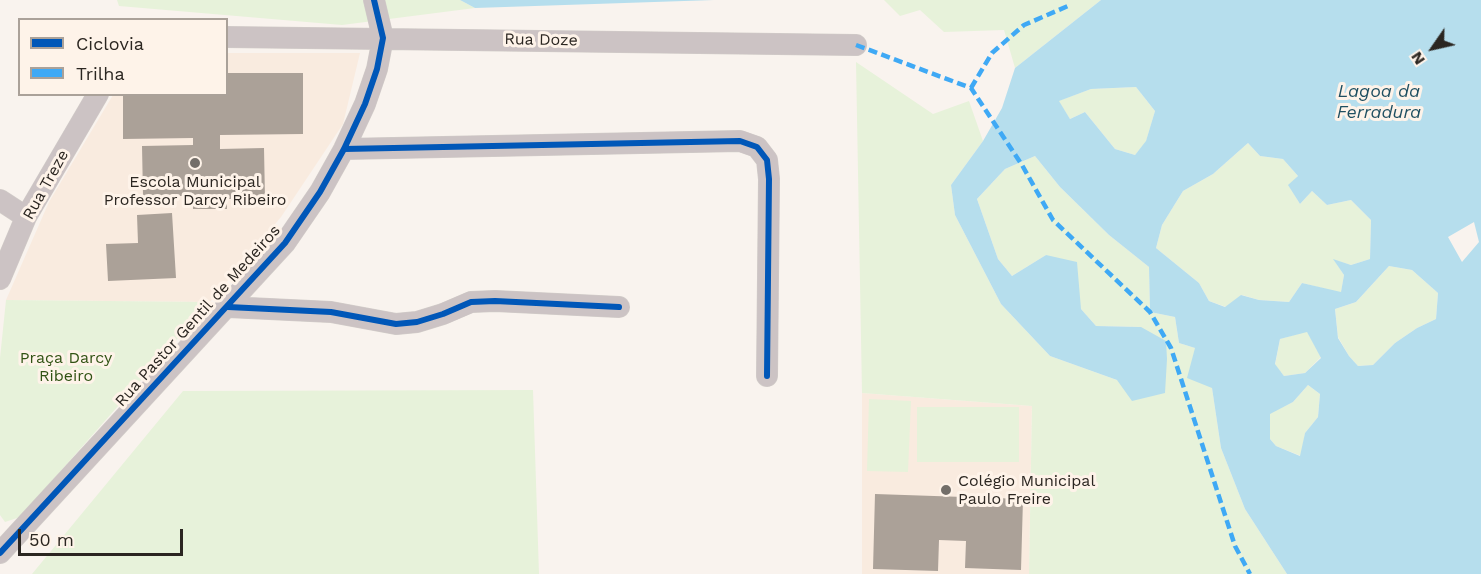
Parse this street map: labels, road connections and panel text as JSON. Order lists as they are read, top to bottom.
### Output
{
  "streets": {
    "street": ["Rua Doze", "Rua Treze", "Rua Pastor Gentil de Medeiros"]
  },
  "crossings": [
    ["Rua Doze", "Rua Pastor Gentil de Medeiros"]
  ],
  "water": ["Lagoa da Ferradura"],
  "parks": ["Praça Darcy Ribeiro"],
  "places": ["Escola Municipal Professor Darcy Ribeiro", "Colégio Municipal Paulo Freire"],
  "legend": ["Ciclovia", "Trilha"],
  "scale_bar": "50 m",
  "north": "bottom left"
}
